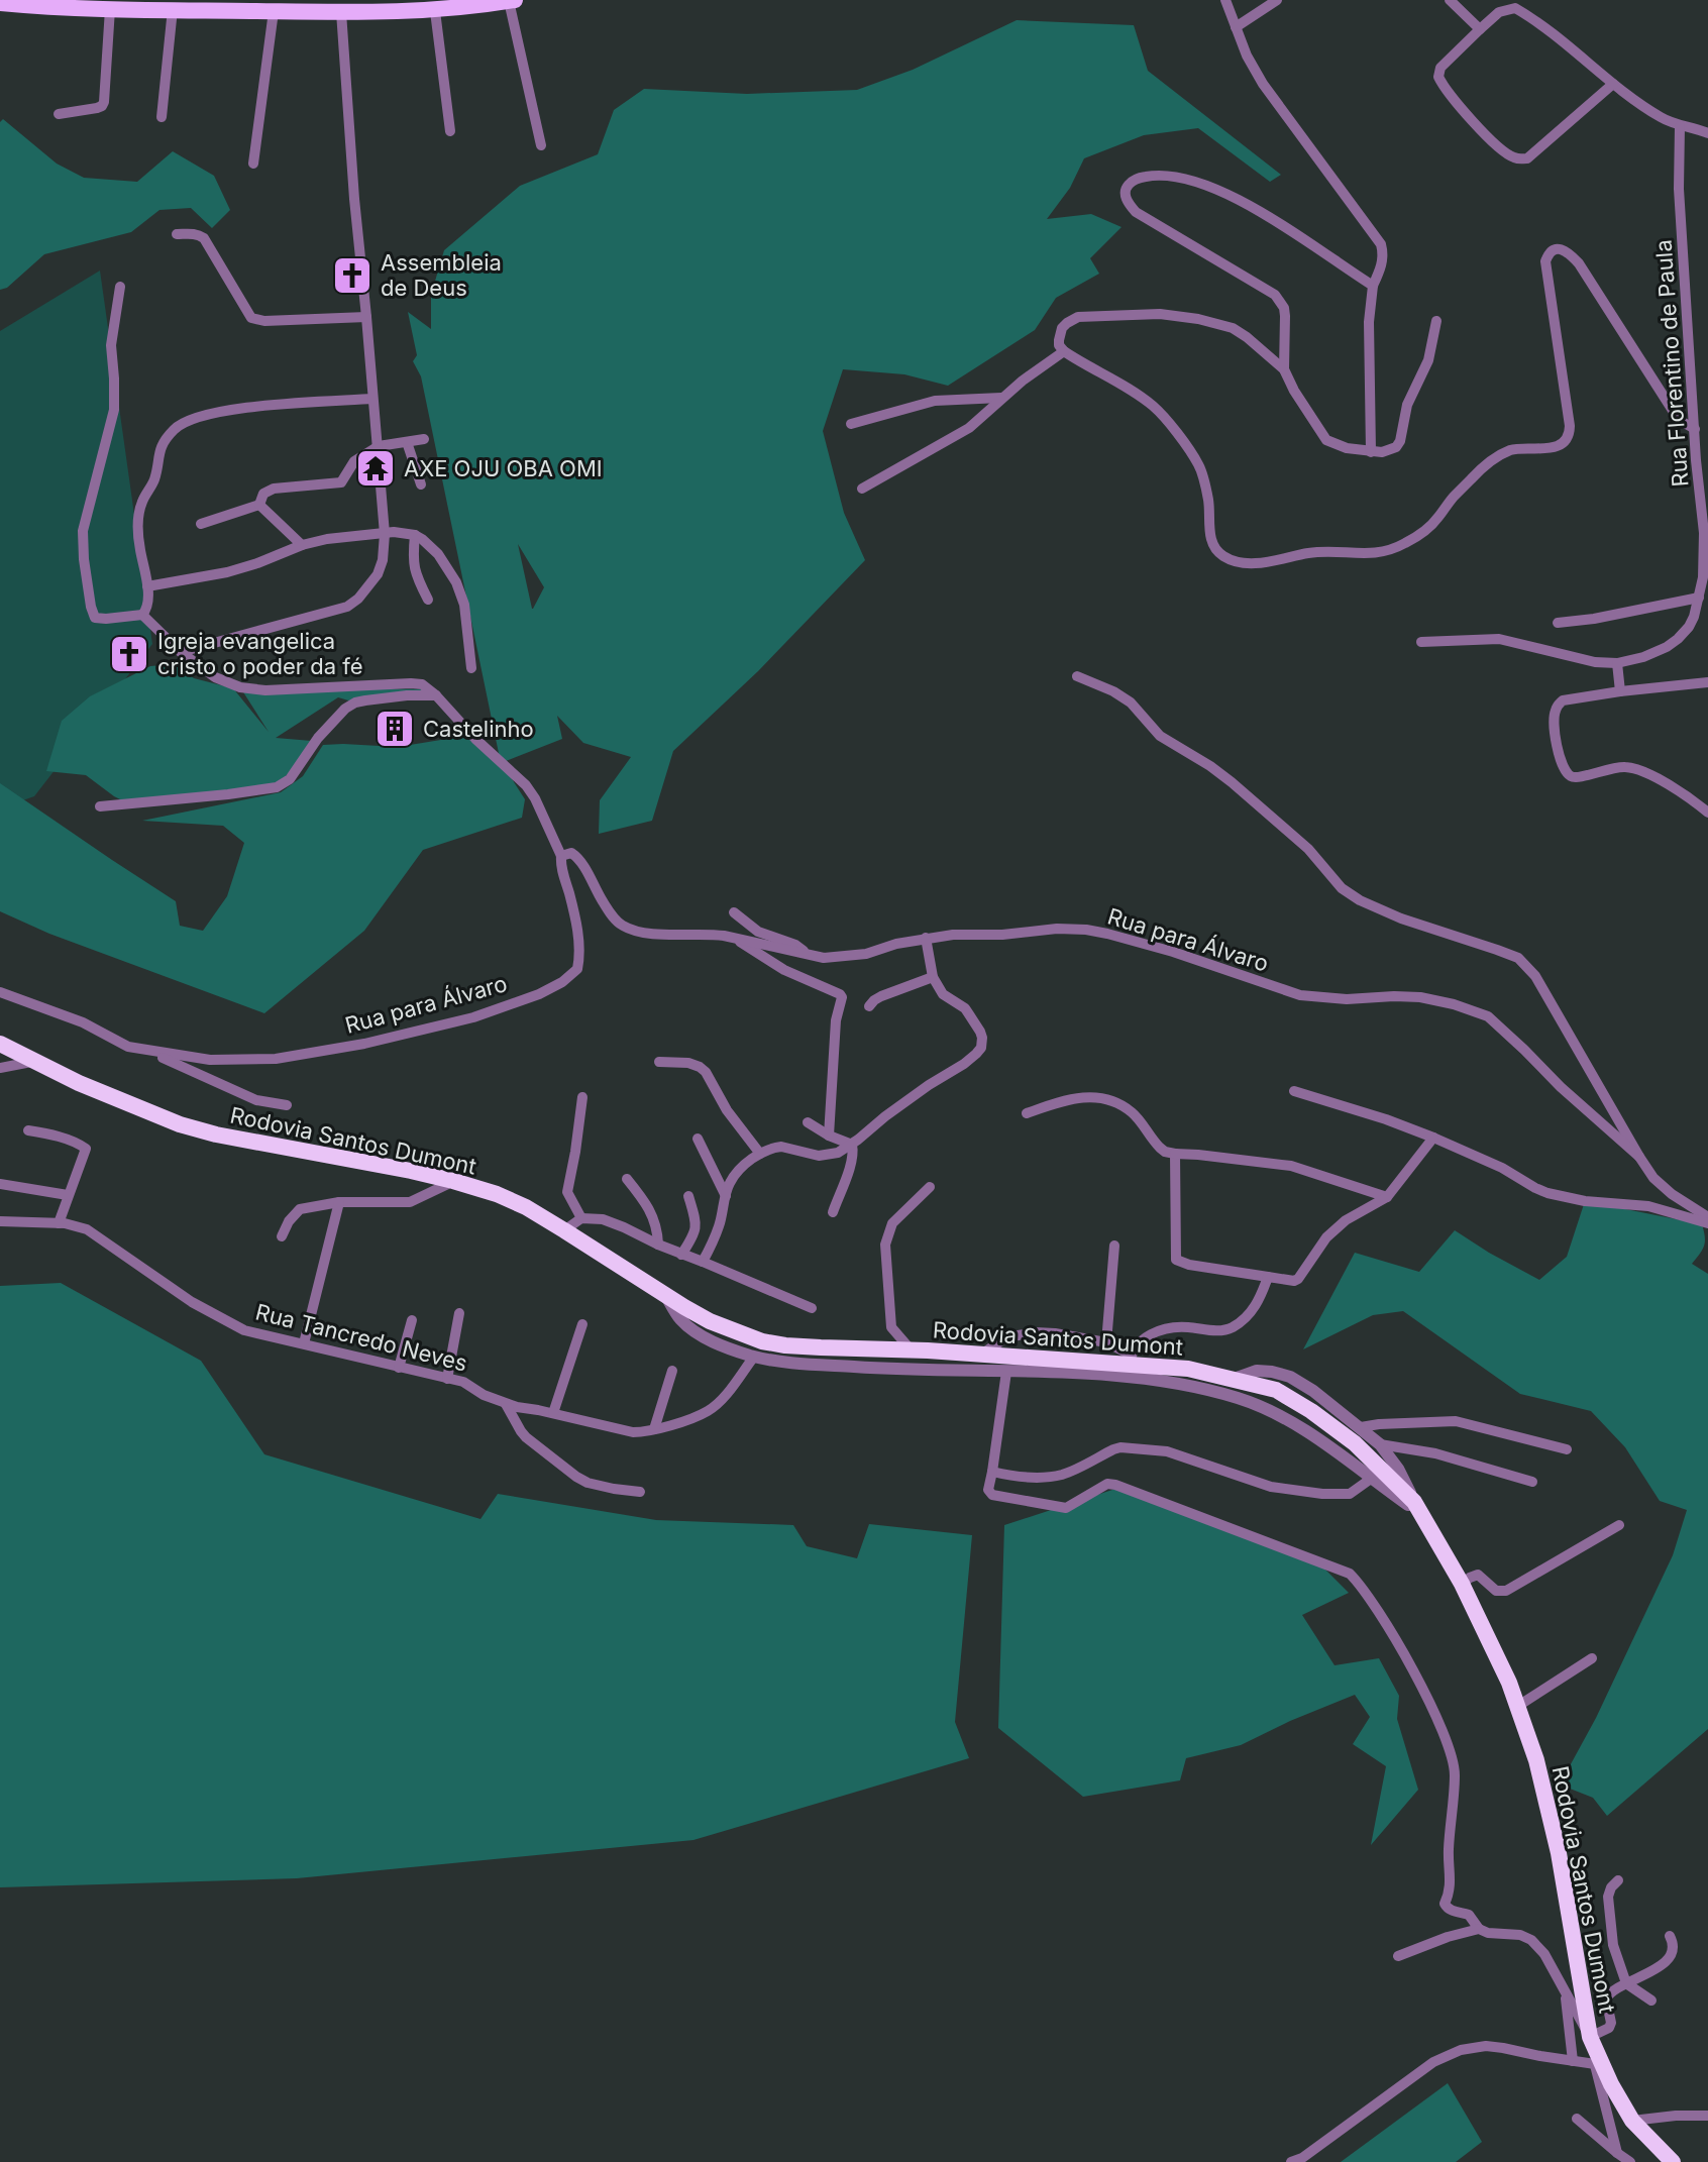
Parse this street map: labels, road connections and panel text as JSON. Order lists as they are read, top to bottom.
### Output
{
  "streets": {
    "highway": ["Rodovia Santos Dumont"],
    "street": ["Rua Florentino de Paula", "Rua para Álvaro", "Rua Tancredo Neves"]
  },
  "places": {
    "church": ["Assembleia de Deus", "Igreja evangelica cristo o poder da fé"],
    "temple": ["AXE OJU OBA OMI"],
    "building": ["Castelinho"]
  }
}
